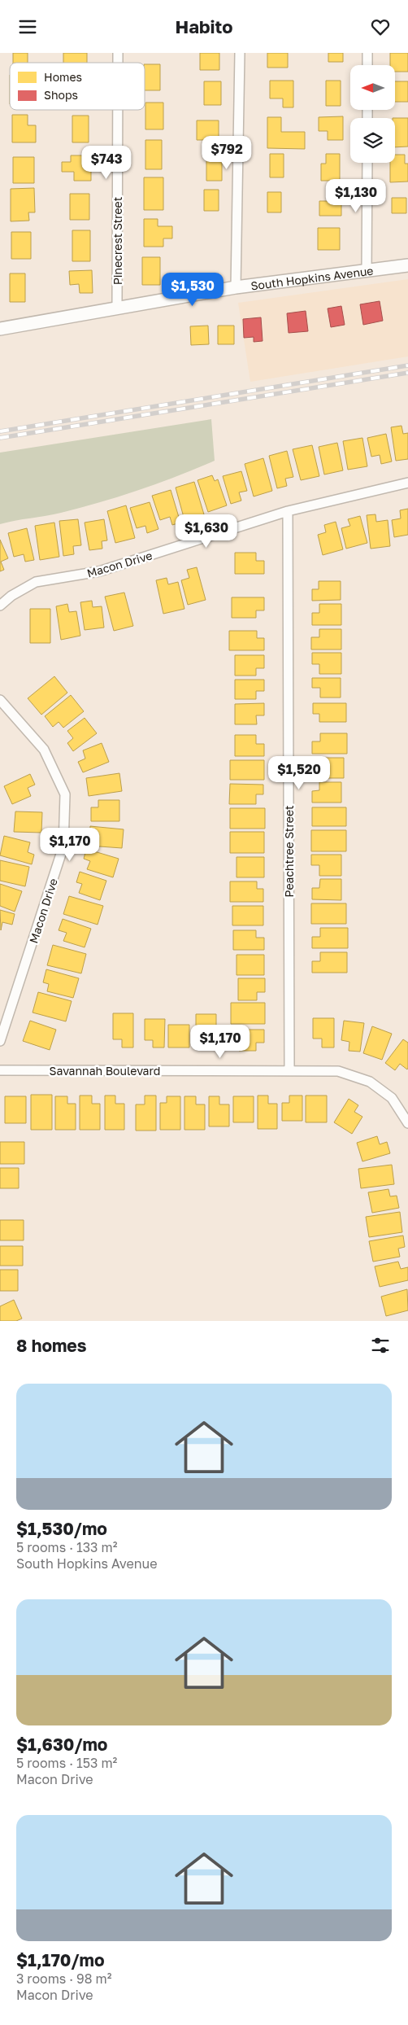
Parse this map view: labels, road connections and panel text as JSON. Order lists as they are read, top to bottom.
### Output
{
  "streets": {
    "street": [
      "Pinecrest Street",
      "South Hopkins Avenue",
      "Macon Drive",
      "Peachtree Street",
      "Savannah Boulevard"
    ]
  },
  "crossings": [
    ["Pinecrest Street", "South Hopkins Avenue"],
    ["Macon Drive", "Peachtree Street"],
    ["Peachtree Street", "Savannah Boulevard"]
  ],
  "legend": ["Homes", "Shops"],
  "north": "left",
  "page": {
    "header": "Habito",
    "price": [
      "$792",
      "$743",
      "$1,130",
      "$1,530",
      "$1,630",
      "$1,520",
      "$1,170",
      "$1,170"
    ],
    "heading": "8 homes",
    "list": [
      {
        "name": "$1,530/mo",
        "note": "5 rooms · 133 m² · South Hopkins Avenue"
      },
      {
        "name": "$1,630/mo",
        "note": "5 rooms · 153 m² · Macon Drive"
      },
      {
        "name": "$1,170/mo",
        "note": "3 rooms · 98 m² · Macon Drive"
      }
    ]
  }
}
